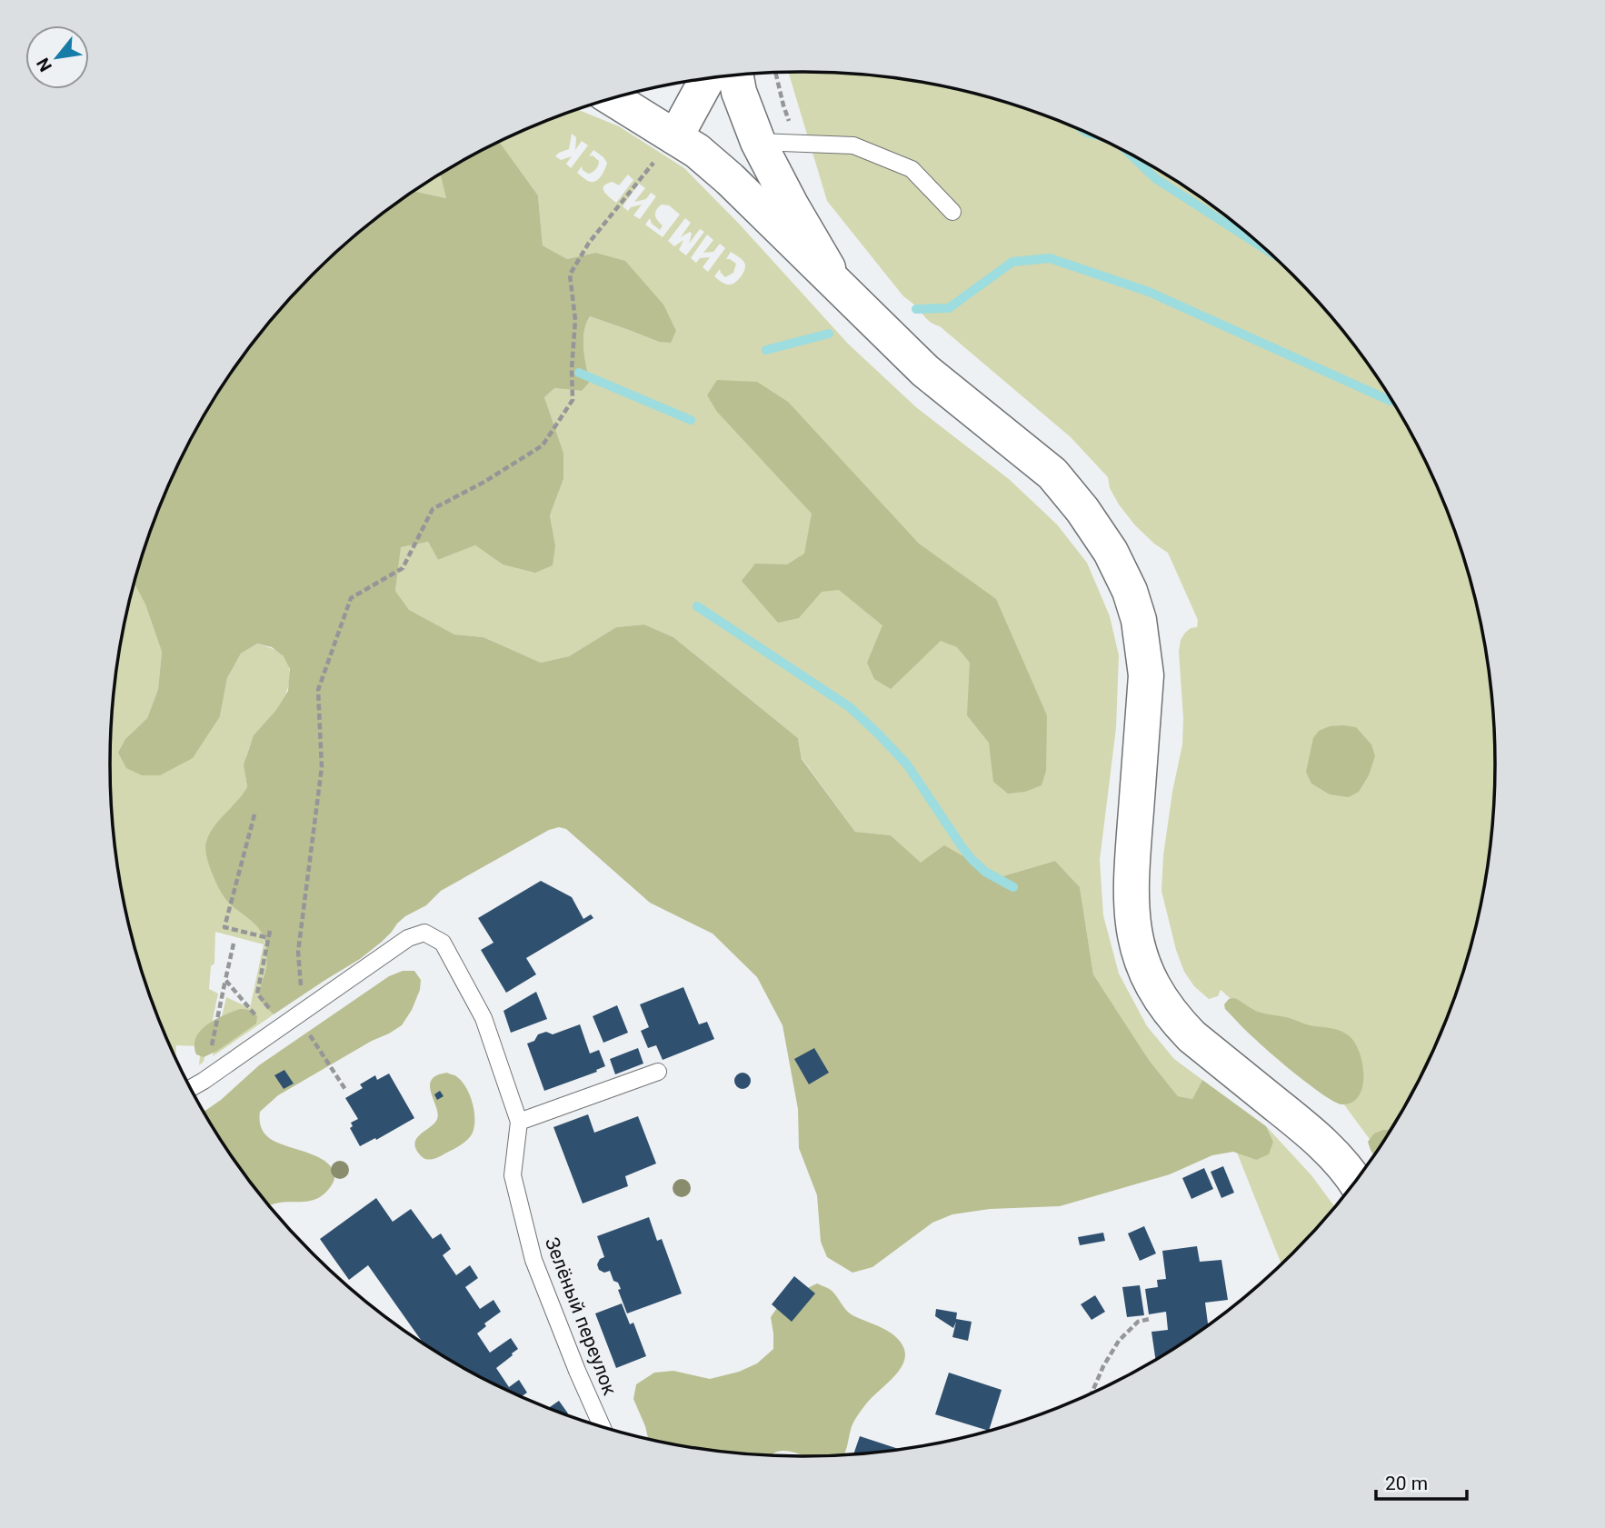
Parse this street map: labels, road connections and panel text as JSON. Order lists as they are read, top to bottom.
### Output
{
  "streets": {
    "lane": ["Зелёный переулок"]
  },
  "scale_bar": "20 m",
  "north": "bottom left"
}
